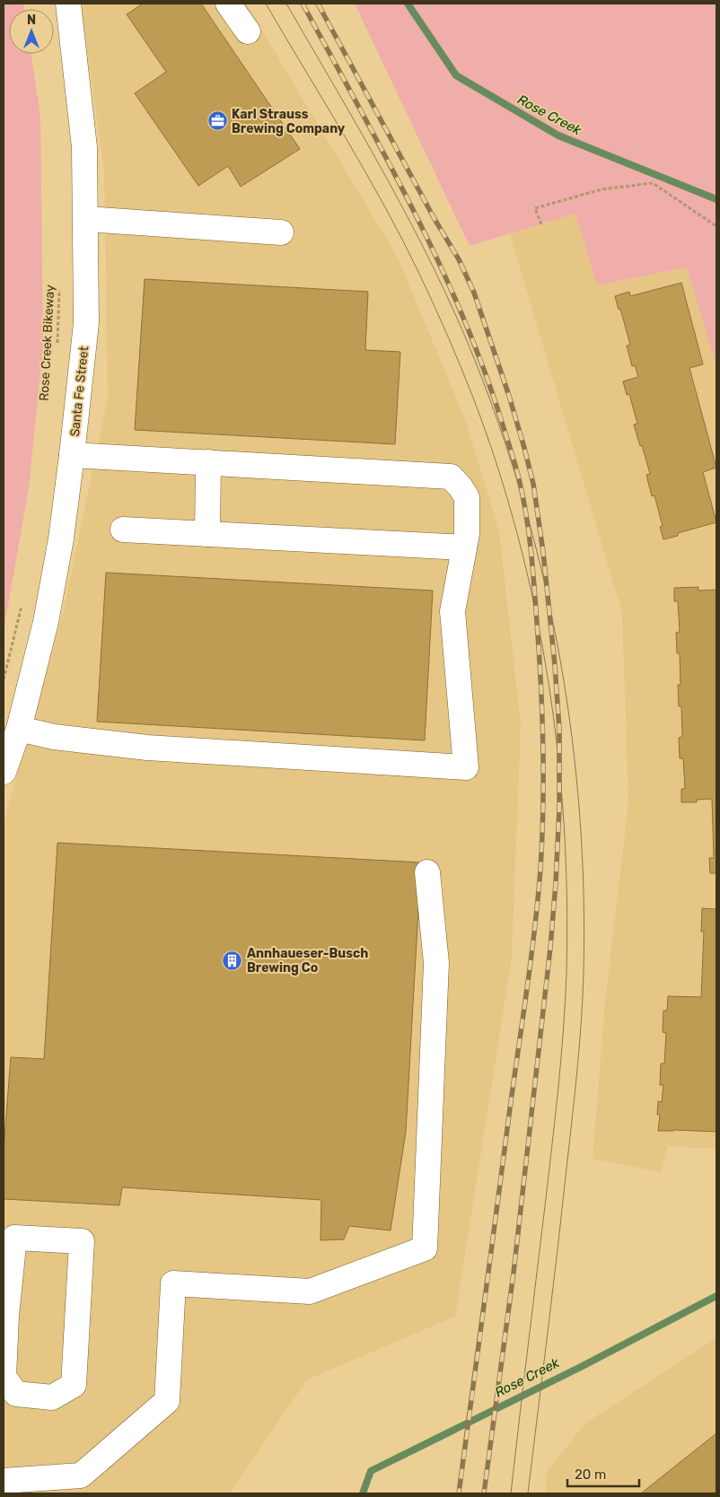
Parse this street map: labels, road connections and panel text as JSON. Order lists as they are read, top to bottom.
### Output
{
  "streets": {
    "street": ["Santa Fe Street"],
    "path": ["Rose Creek Bikeway"]
  },
  "water": ["Rose Creek"],
  "places": {
    "office": ["Karl Strauss Brewing Company"],
    "building": ["Annhaueser-Busch Brewing Co"]
  },
  "scale_bar": "20 m",
  "north": "top"
}
